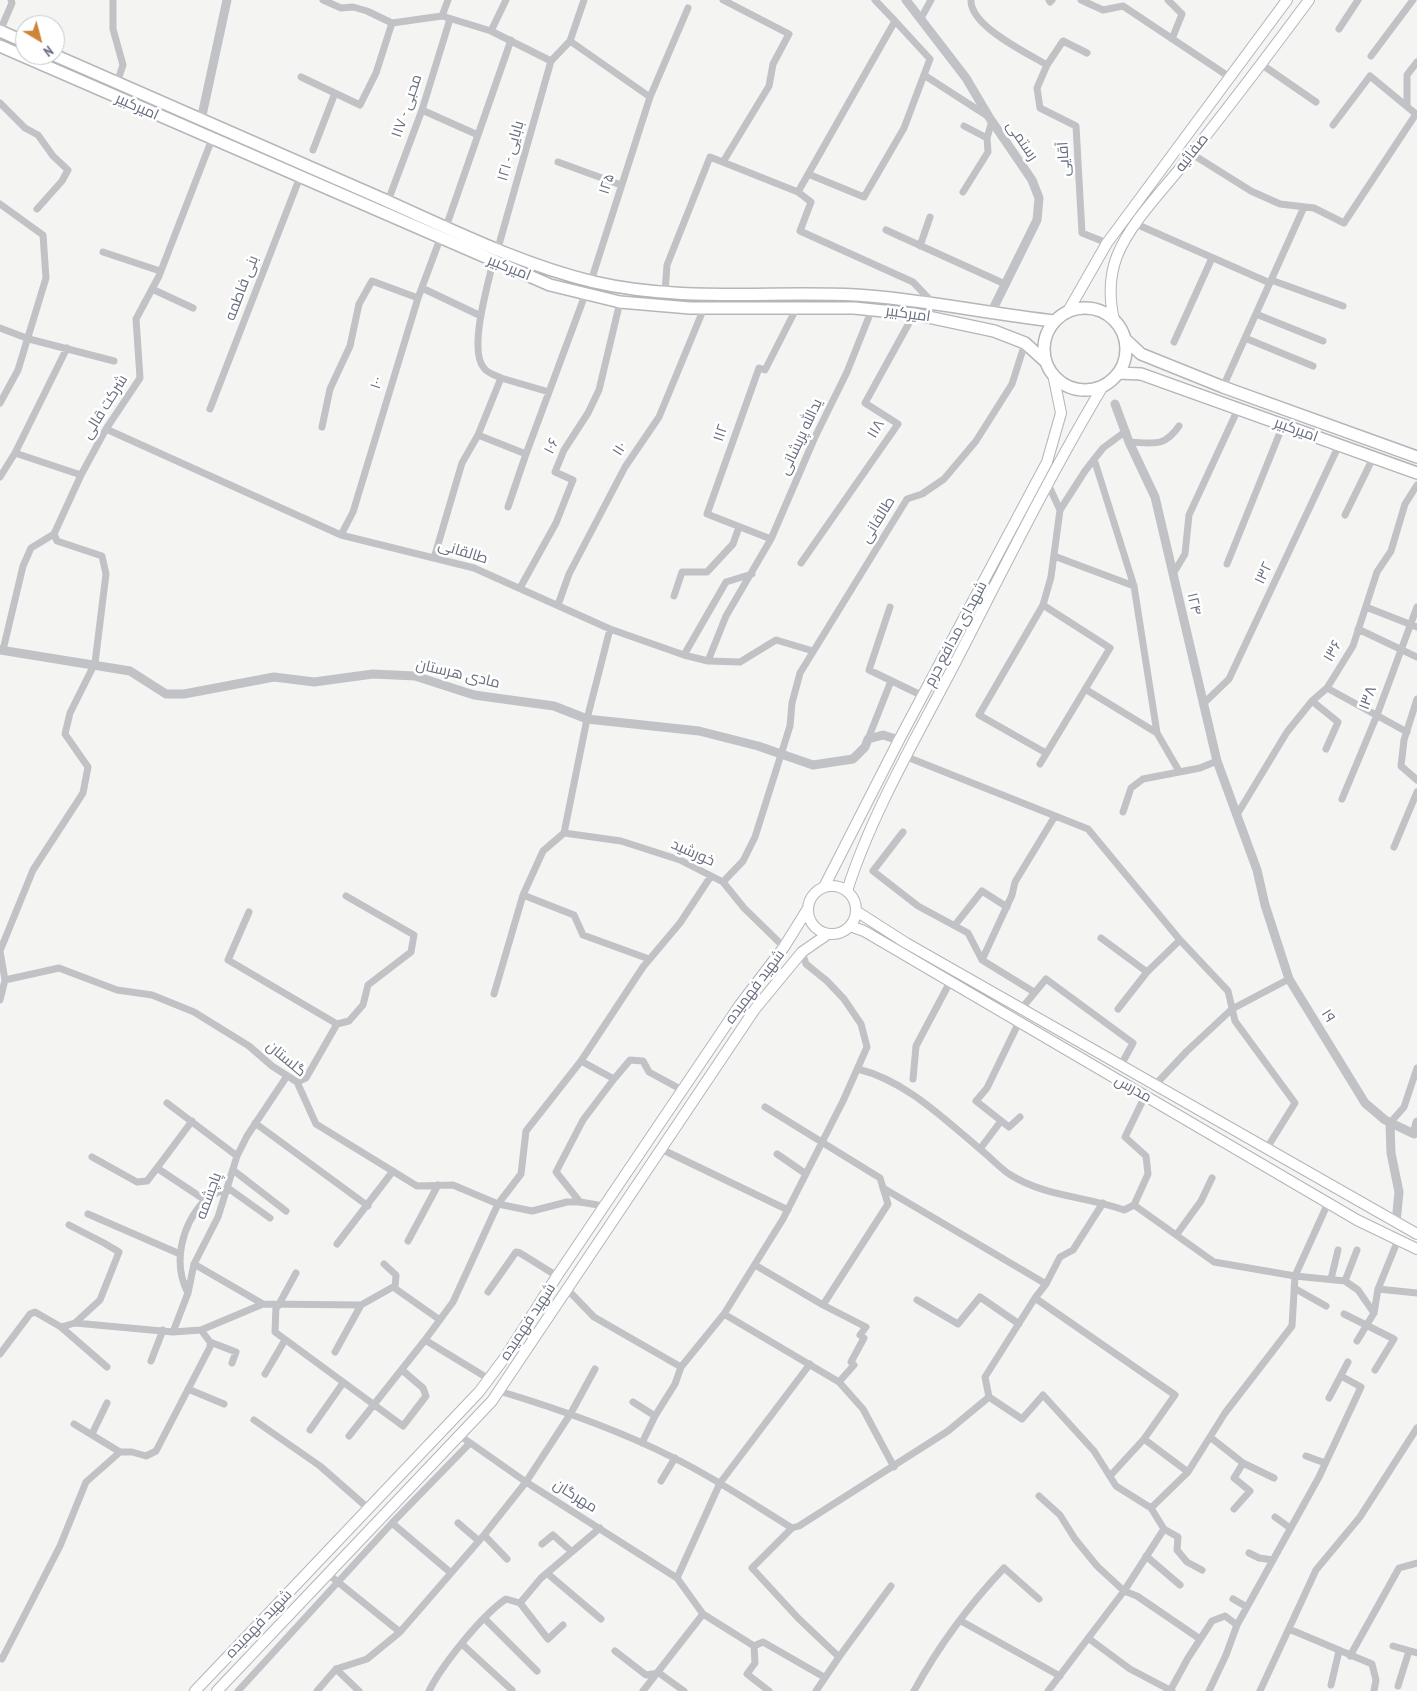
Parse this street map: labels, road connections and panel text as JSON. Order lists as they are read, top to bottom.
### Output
{
  "streets": {
    "main road": [
      "امیرکبیر",
      "صفائیه",
      "شهدای مدافع حرم",
      "شهید فهمیده",
      "مدرس"
    ],
    "street": [
      "محبی - ۱۱۷",
      "رستمی",
      "بابایی - ۱۲۱",
      "آقایی",
      "۱۲۵",
      "بنی فاطمه",
      "۱۰۰",
      "شرکت قالی",
      "۱۱۸",
      "۱۱۲",
      "یدالله پریشانی",
      "۱۰۶",
      "۱۱۰",
      "طالقانی",
      "۱۳۲",
      "۱۲۴",
      "۱۳۶",
      "مادی هرستان",
      "۱۳۸",
      "خورشید",
      "۱۹",
      "گلستان",
      "پاچشمه",
      "مهرگان"
    ]
  },
  "crossings": [
    ["محبی - ۱۱۷", "امیرکبیر"],
    ["امیرکبیر", "رستمی"],
    ["امیرکبیر", "بابایی - ۱۲۱"],
    ["امیرکبیر", "صفائیه"],
    ["امیرکبیر", "۱۲۵"],
    ["امیرکبیر", "بنی فاطمه"],
    ["امیرکبیر", "۱۰۰"],
    ["امیرکبیر", "شرکت قالی"],
    ["امیرکبیر", "۱۱۸"],
    ["امیرکبیر", "۱۱۲"],
    ["امیرکبیر", "یدالله پریشانی"],
    ["امیرکبیر", "۱۰۶"],
    ["امیرکبیر", "۱۱۰"],
    ["امیرکبیر", "طالقانی"],
    ["امیرکبیر", "۱۳۲"],
    ["امیرکبیر", "شهدای مدافع حرم"],
    ["صفائیه", "آقایی"],
    ["صفائیه", "شهدای مدافع حرم"],
    ["۱۰۰", "طالقانی"],
    ["شرکت قالی", "طالقانی"],
    ["۱۱۲", "یدالله پریشانی"],
    ["یدالله پریشانی", "طالقانی"],
    ["۱۰۶", "طالقانی"],
    ["۱۱۰", "طالقانی"],
    ["طالقانی", "مادی هرستان"],
    ["طالقانی", "خورشید"],
    ["۱۳۲", "۱۲۴"],
    ["۱۲۴", "۱۳۶"],
    ["۱۲۴", "۱۹"],
    ["شهدای مدافع حرم", "شهید فهمیده"],
    ["شهدای مدافع حرم", "مدرس"],
    ["۱۳۶", "۱۹"],
    ["خورشید", "شهید فهمیده"],
    ["شهید فهمیده", "گلستان"],
    ["شهید فهمیده", "مدرس"],
    ["شهید فهمیده", "مهرگان"],
    ["گلستان", "پاچشمه"]
  ],
  "north": "bottom right"
}
